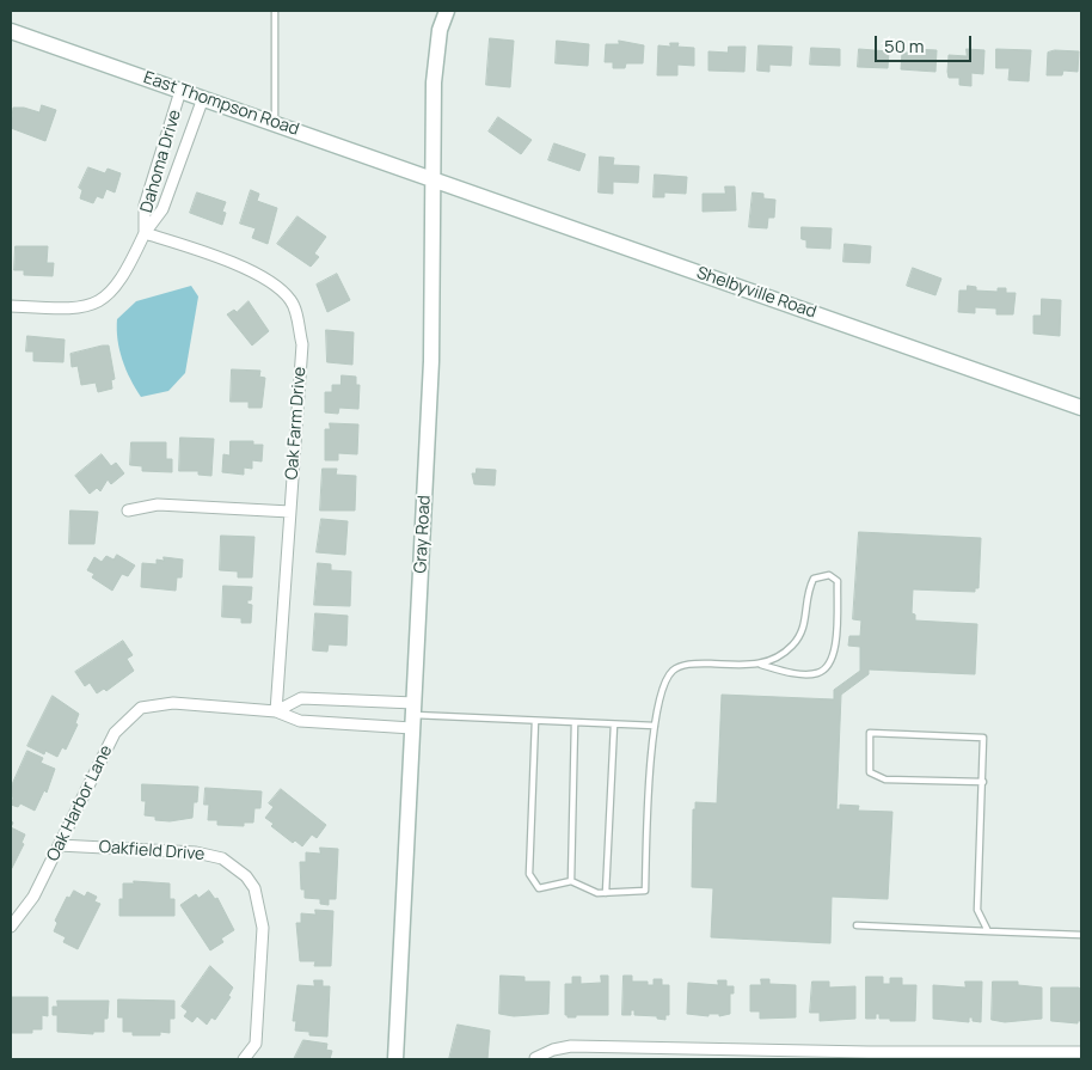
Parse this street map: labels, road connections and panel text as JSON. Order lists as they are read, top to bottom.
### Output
{
  "streets": {
    "main road": ["East Thompson Road", "Shelbyville Road", "Gray Road"],
    "street": [
      "Dahoma Drive",
      "Oak Farm Drive",
      "Oak Harbor Lane",
      "Oakfield Drive"
    ]
  },
  "crossings": [
    ["East Thompson Road", "Dahoma Drive"],
    ["East Thompson Road", "Shelbyville Road"],
    ["East Thompson Road", "Gray Road"],
    ["Dahoma Drive", "Oak Farm Drive"],
    ["Shelbyville Road", "Gray Road"],
    ["Oak Farm Drive", "Oak Harbor Lane"],
    ["Gray Road", "Oak Harbor Lane"],
    ["Oak Harbor Lane", "Oakfield Drive"]
  ],
  "scale_bar": "50 m"
}
